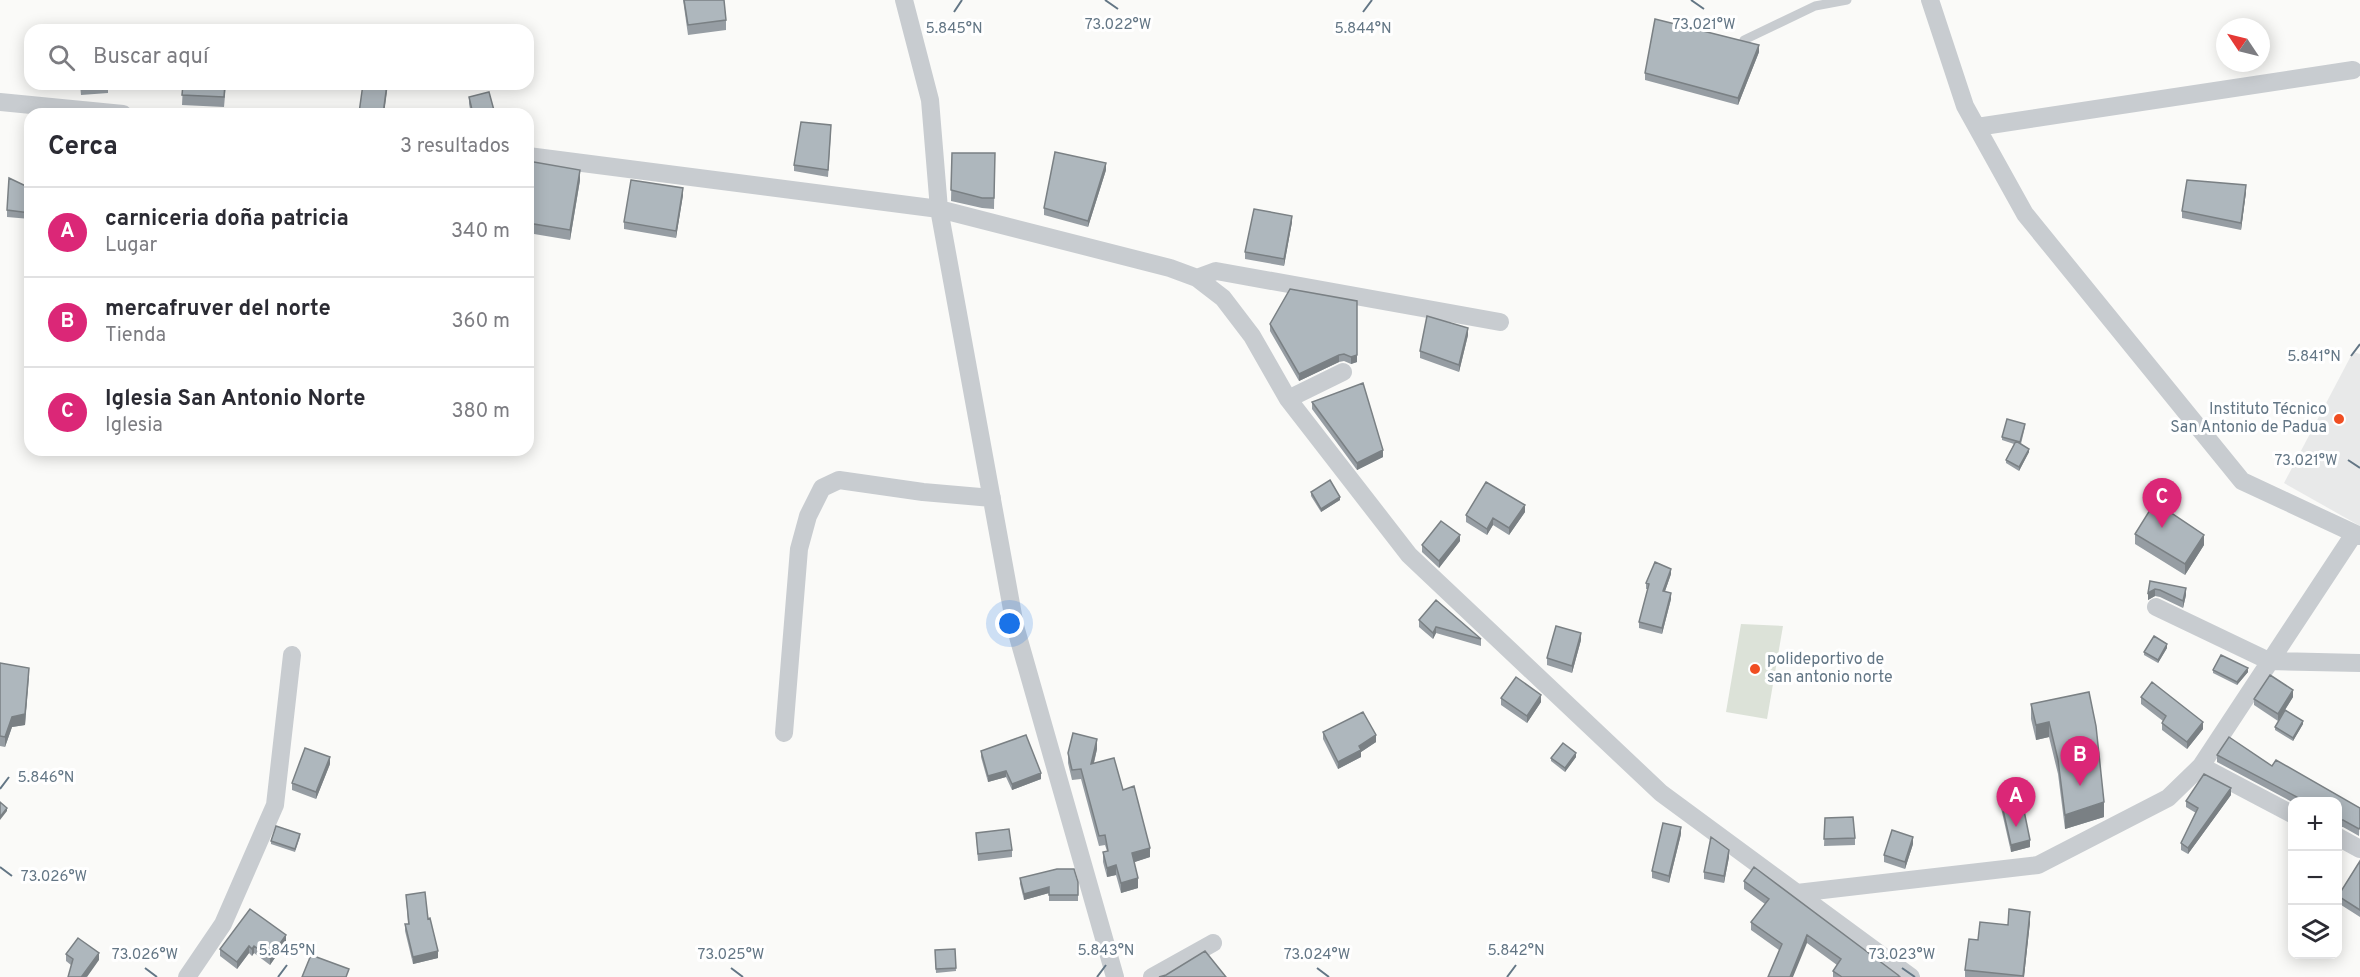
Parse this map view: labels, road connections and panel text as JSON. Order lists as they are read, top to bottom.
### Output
{
  "places": ["Instituto Técnico San Antonio de Padua", "polideportivo de san antonio norte"],
  "north": "top left",
  "page": {
    "search": "Buscar aquí",
    "heading": ["Cerca", "3 resultados"],
    "list": [
      {
        "mark": "A",
        "name": "carniceria doña patricia",
        "note": "Lugar",
        "value": "340 m"
      },
      {
        "mark": "B",
        "name": "mercafruver del norte",
        "note": "Tienda",
        "value": "360 m"
      },
      {
        "mark": "C",
        "name": "Iglesia San Antonio Norte",
        "note": "Iglesia",
        "value": "380 m"
      }
    ],
    "pins": ["C", "B", "A"],
    "map_buttons": ["+", "−"]
  },
  "coordinates": [
    "73.022°W",
    "73.021°W",
    "5.845°N",
    "5.844°N",
    "5.841°N",
    "5.846°N",
    "73.026°W",
    "5.843°N",
    "5.842°N",
    "73.025°W",
    "73.024°W",
    "73.023°W"
  ]
}
